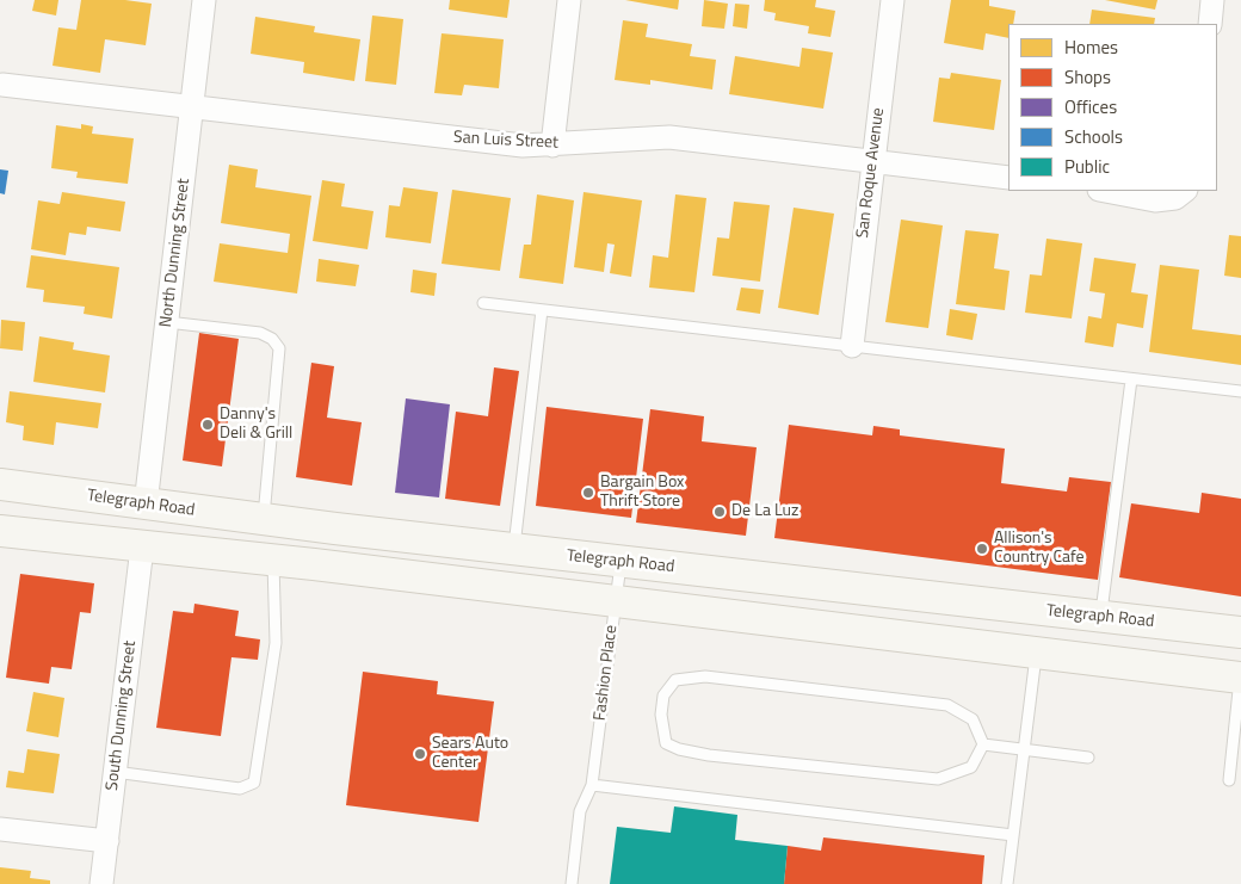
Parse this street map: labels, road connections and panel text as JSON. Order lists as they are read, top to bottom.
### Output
{
  "streets": {
    "main road": ["Telegraph Road"],
    "street": [
      "San Luis Street",
      "San Roque Avenue",
      "North Dunning Street",
      "South Dunning Street"
    ],
    "lane": ["Fashion Place"]
  },
  "crossings": [
    ["San Luis Street", "San Roque Avenue"],
    ["San Luis Street", "North Dunning Street"],
    ["North Dunning Street", "Telegraph Road"],
    ["Telegraph Road", "Fashion Place"]
  ],
  "places": [
    "Danny's Deli & Grill",
    "Bargain Box Thrift Store",
    "De La Luz",
    "Allison's Country Cafe",
    "Sears Auto Center"
  ],
  "legend": [
    "Homes",
    "Shops",
    "Offices",
    "Schools",
    "Public"
  ]
}
